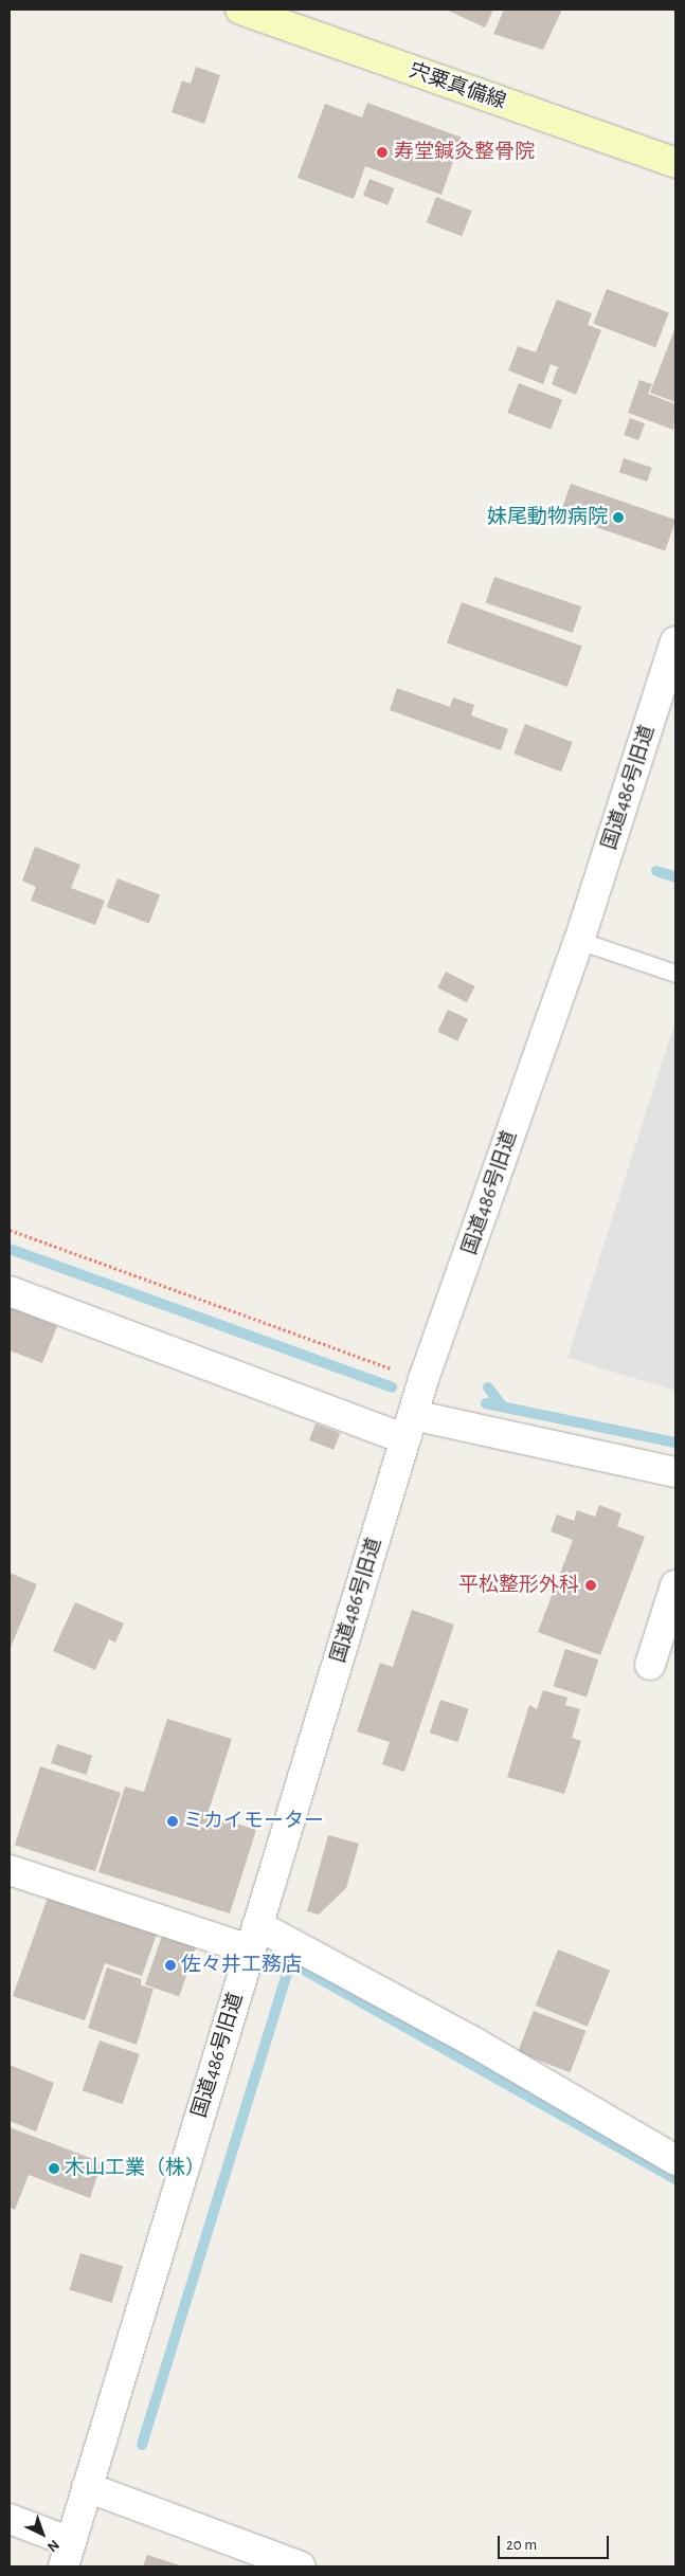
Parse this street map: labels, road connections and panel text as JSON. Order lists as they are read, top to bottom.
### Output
{
  "streets": {
    "main road": ["宍粟真備線"],
    "street": ["国道486号旧道"]
  },
  "places": [
    "寿堂鍼灸整骨院",
    "妹尾動物病院",
    "平松整形外科",
    "ミカイモーター",
    "佐々井工務店",
    "木山工業（株）"
  ],
  "scale_bar": "20 m",
  "north": "bottom right"
}
